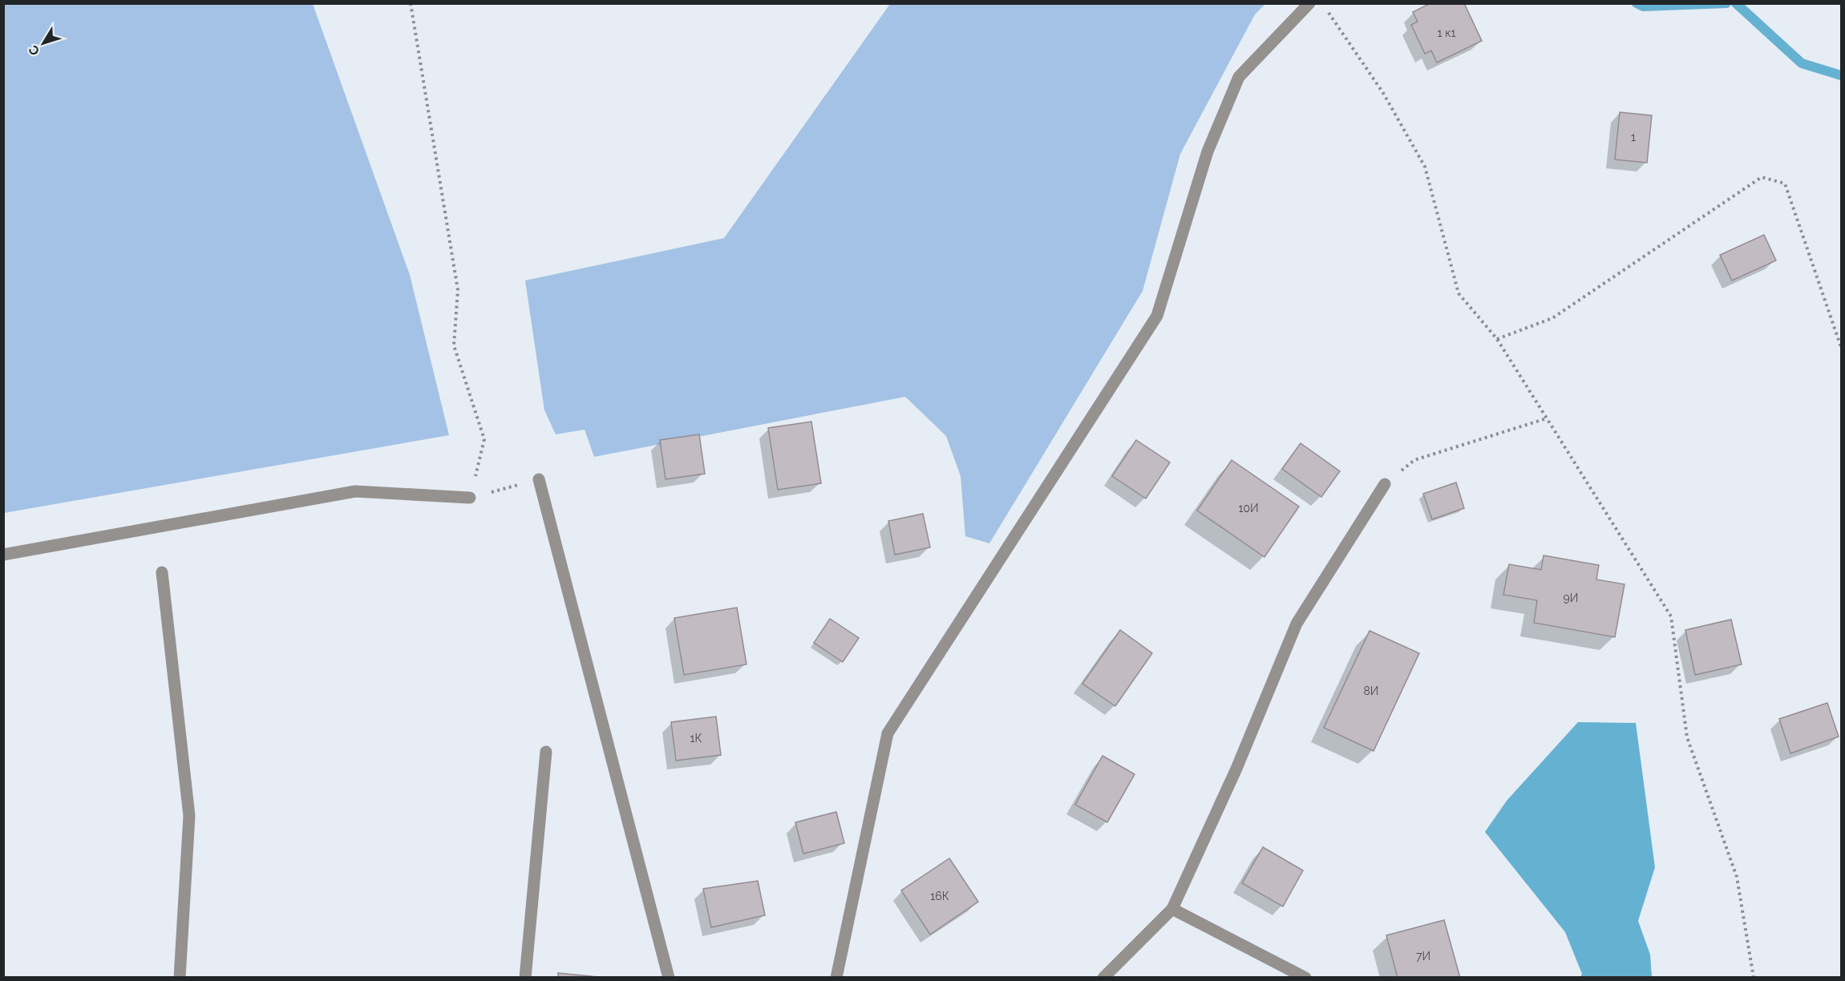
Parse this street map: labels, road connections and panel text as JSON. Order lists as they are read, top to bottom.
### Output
{
  "house_numbers": [
    "1 к1",
    "1",
    "10И",
    "9И",
    "8И",
    "1К",
    "16К",
    "7И"
  ],
  "north": "bottom left"
}
